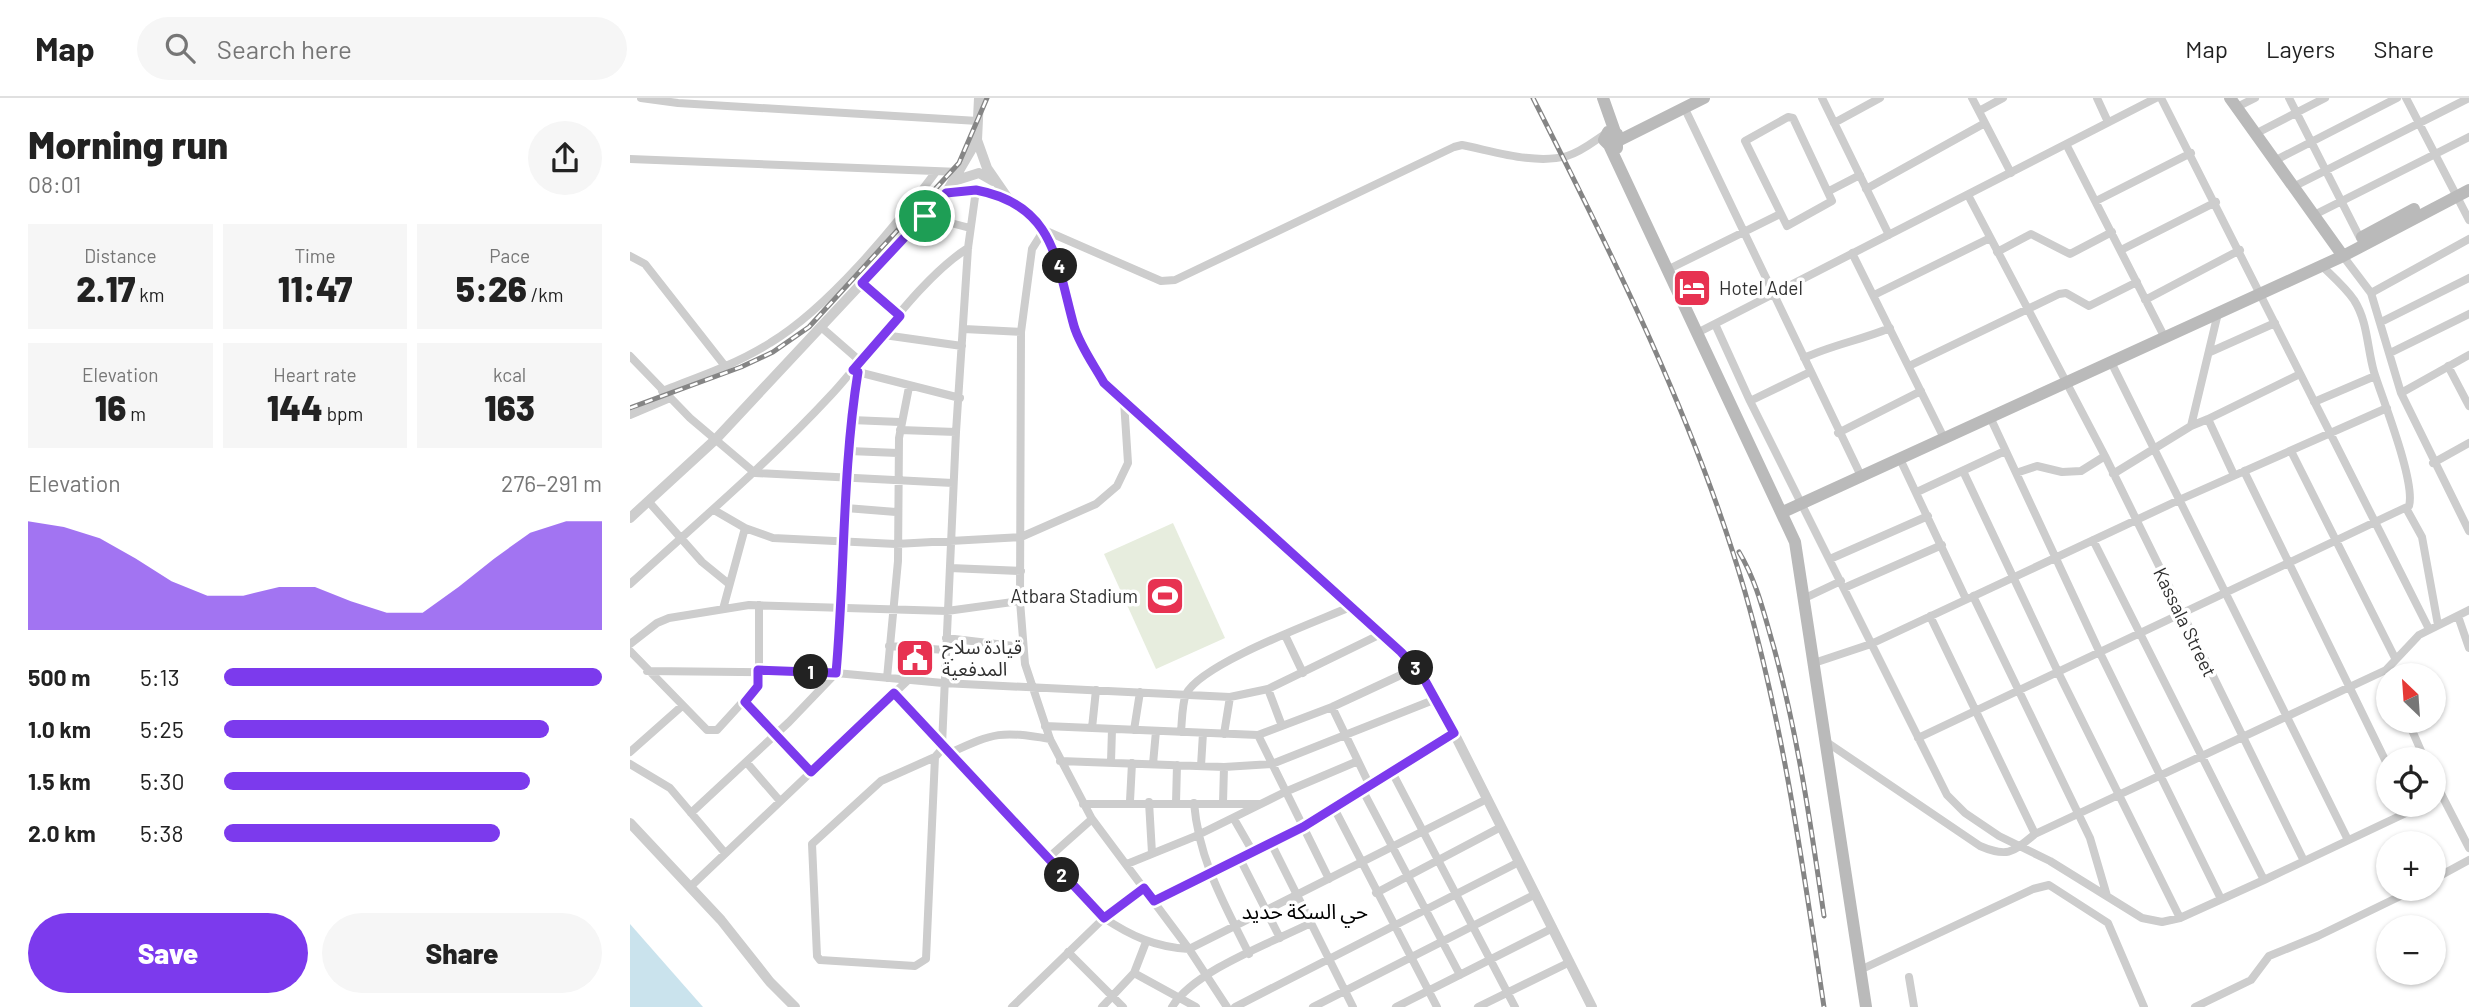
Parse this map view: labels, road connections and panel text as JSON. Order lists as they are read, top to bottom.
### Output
{
  "streets": {
    "street": ["Kassala Street"]
  },
  "districts": ["حي السكة حديد"],
  "places": {
    "hotel": ["Hotel Adel"],
    "sports": ["Atbara Stadium"],
    "public building": ["قيادة سلاح المدفعية"]
  },
  "north": "top left",
  "page": {
    "header": "Map",
    "search": "Search here",
    "nav": ["Map", "Layers", "Share"],
    "heading": ["Morning run", "08:01"],
    "stats": [
      ["Distance", "2.17 km"],
      ["Time", "11:47"],
      ["Pace", "5:26 /km"],
      ["Elevation", "16 m"],
      ["Heart rate", "144 bpm"],
      ["kcal", "163"]
    ],
    "pins": [
      "4",
      "3",
      "1",
      "2"
    ],
    "chart": ["Elevation", "276–291 m"],
    "list": [
      {
        "name": "500 m",
        "note": "5:13"
      },
      {
        "name": "1.0 km",
        "note": "5:25"
      },
      {
        "name": "1.5 km",
        "note": "5:30"
      },
      {
        "name": "2.0 km",
        "note": "5:38"
      }
    ],
    "map_buttons": ["+", "−"],
    "buttons": ["Save", "Share"]
  }
}
